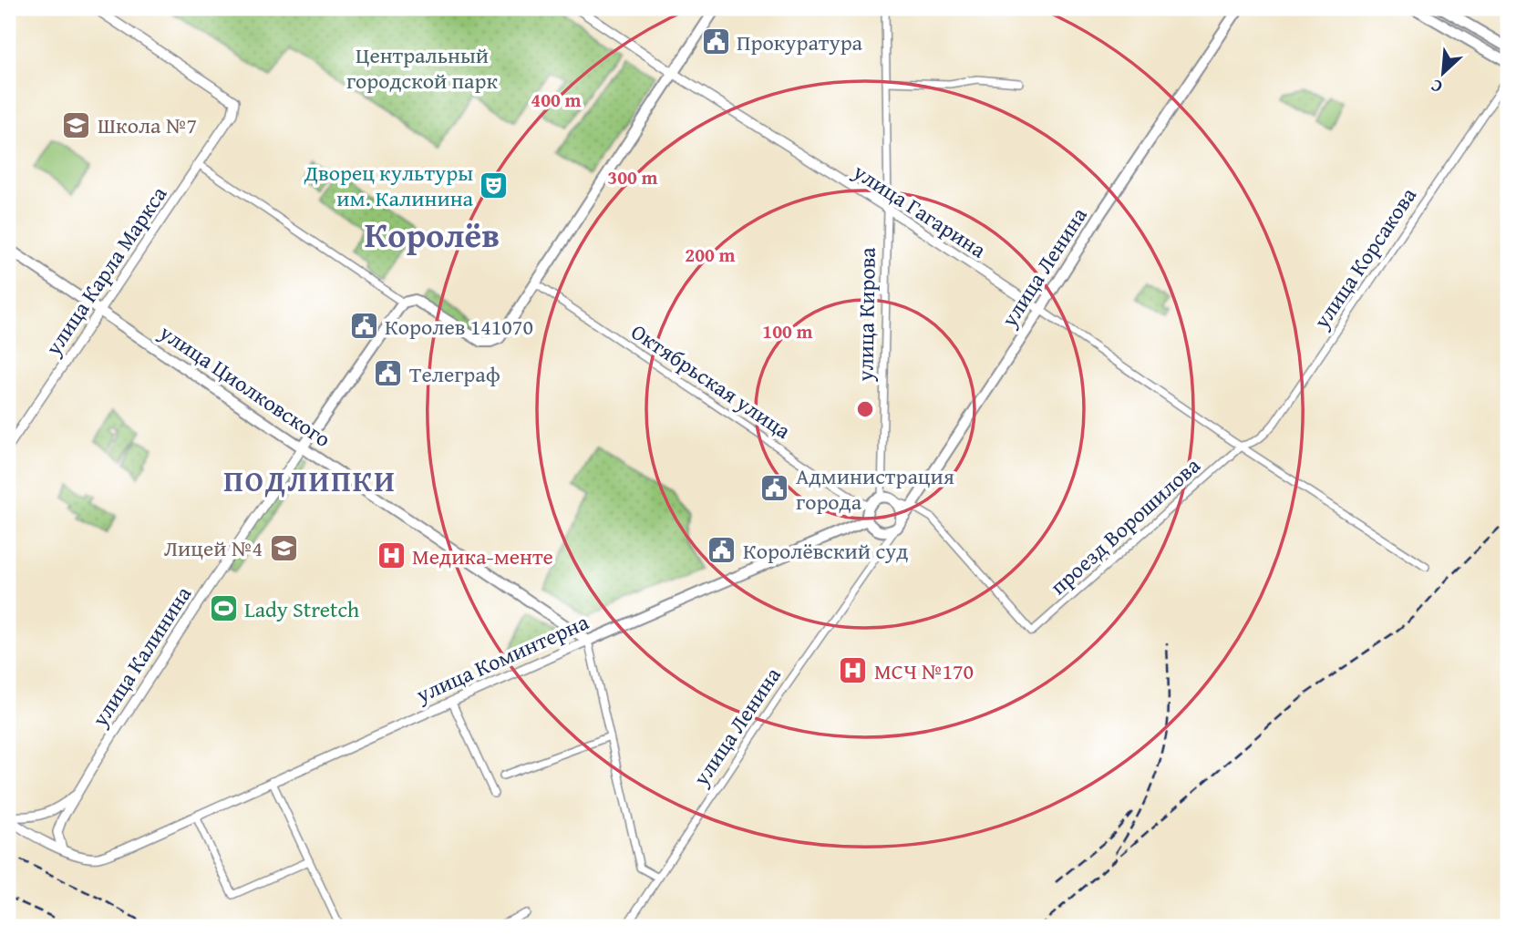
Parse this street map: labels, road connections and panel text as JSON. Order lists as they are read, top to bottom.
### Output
{
  "streets": {
    "main road": [
      "улица Ленина",
      "улица Циолковского",
      "улица Калинина",
      "улица Коминтерна"
    ],
    "street": [
      "улица Гагарина",
      "улица Корсакова",
      "улица Карла Маркса",
      "улица Кирова",
      "Октябрьская улица",
      "проезд Ворошилова"
    ]
  },
  "crossings": [
    ["улица Гагарина", "улица Корсакова"],
    ["улица Гагарина", "улица Ленина"],
    ["улица Гагарина", "улица Кирова"],
    ["улица Гагарина", "проезд Ворошилова"],
    ["улица Корсакова", "проезд Ворошилова"],
    ["улица Ленина", "улица Кирова"],
    ["улица Ленина", "Октябрьская улица"],
    ["улица Ленина", "проезд Ворошилова"],
    ["улица Ленина", "улица Коминтерна"],
    ["улица Карла Маркса", "улица Циолковского"],
    ["улица Кирова", "Октябрьская улица"],
    ["улица Кирова", "улица Коминтерна"],
    ["Октябрьская улица", "улица Коминтерна"],
    ["улица Циолковского", "улица Калинина"],
    ["улица Циолковского", "улица Коминтерна"],
    ["улица Калинина", "улица Коминтерна"]
  ],
  "districts": ["Королёв", "ПОДЛИПКИ"],
  "parks": ["Центральный городской парк"],
  "places": {
    "public building": [
      "Прокуратура",
      "Королев 141070",
      "Телеграф",
      "Администрация города",
      "Королёвский суд"
    ],
    "school or university": ["Школа №7", "Лицей №4"],
    "theatre": ["Дворец культуры им. Калинина"],
    "hospital": ["Медика-менте", "МСЧ №170"],
    "sports": ["Lady Stretch"]
  },
  "north": "bottom left",
  "rings": [
    "400 m",
    "300 m",
    "200 m",
    "100 m"
  ]
}
